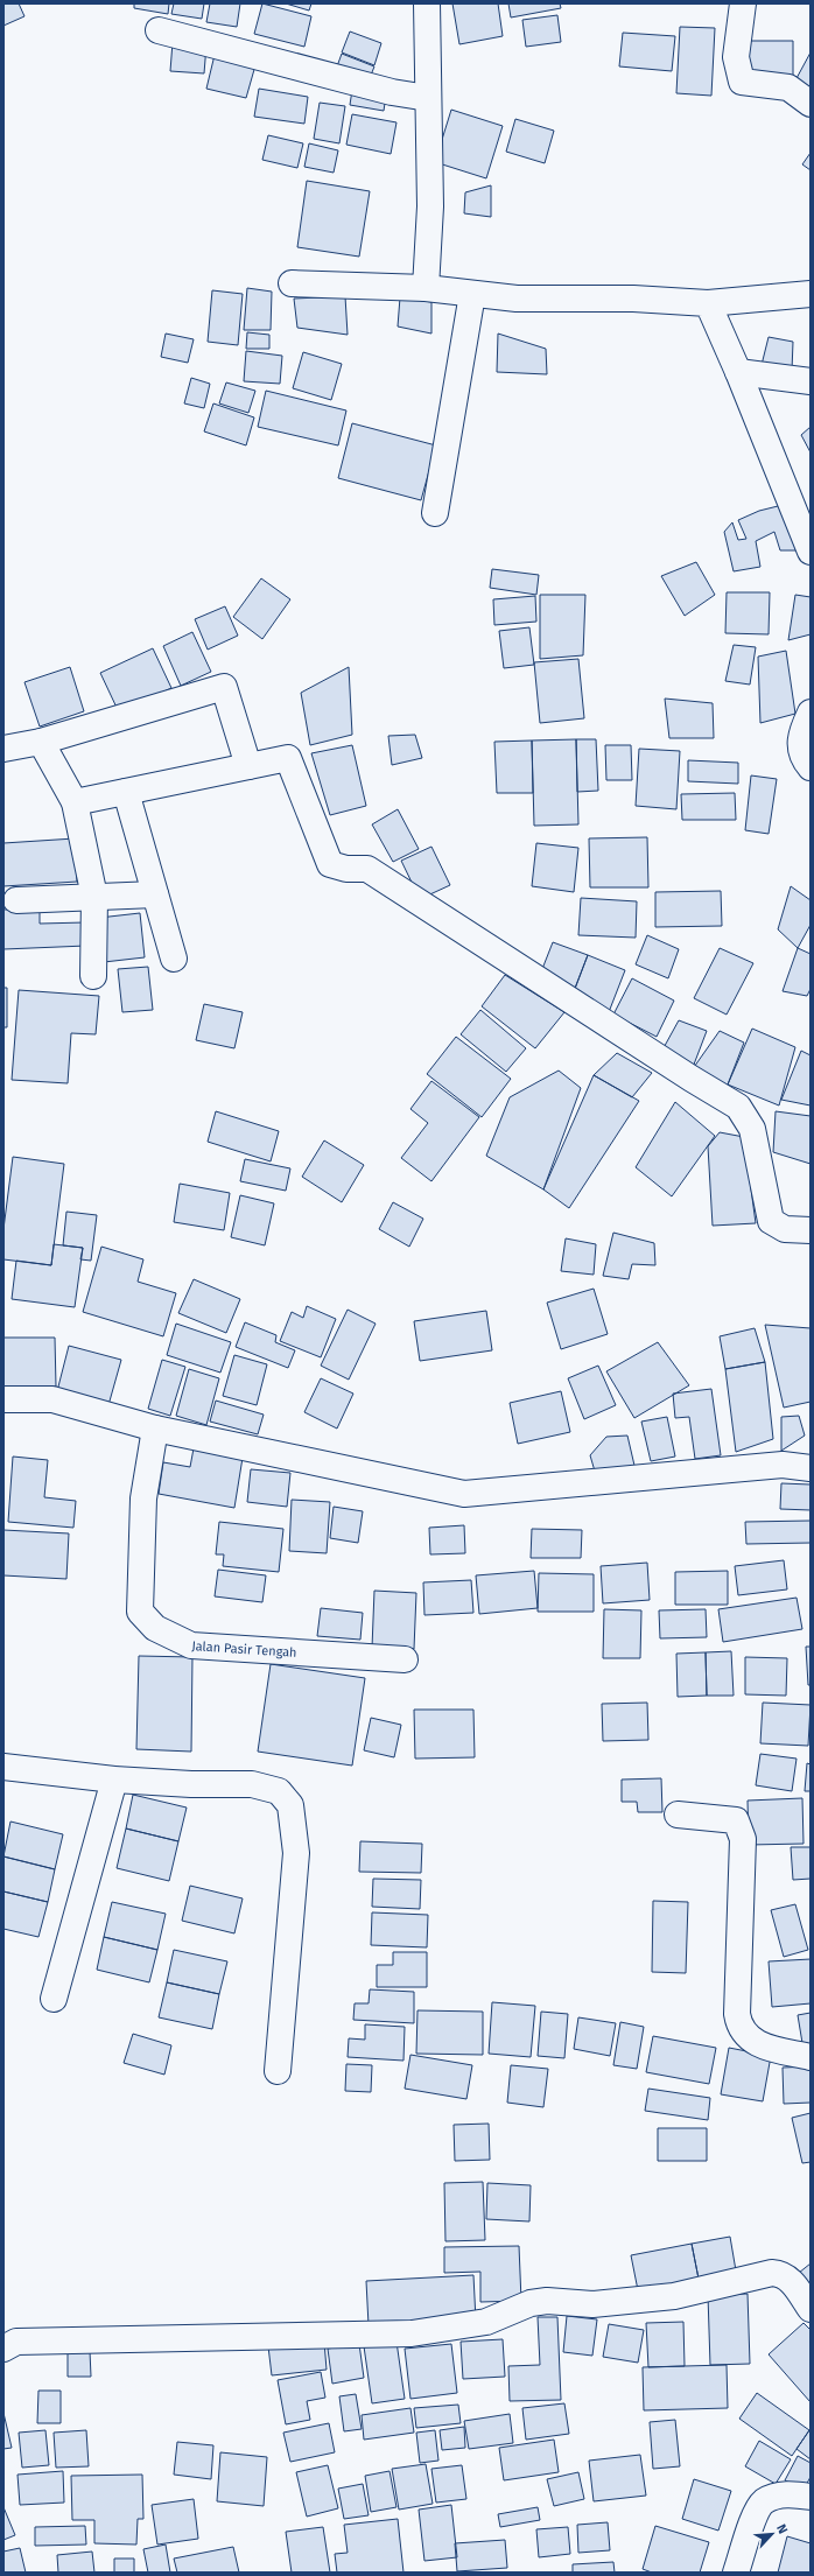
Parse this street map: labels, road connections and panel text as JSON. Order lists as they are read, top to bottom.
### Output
{
  "streets": {
    "street": ["Jalan Pasir Tengah"]
  },
  "north": "top right"
}
